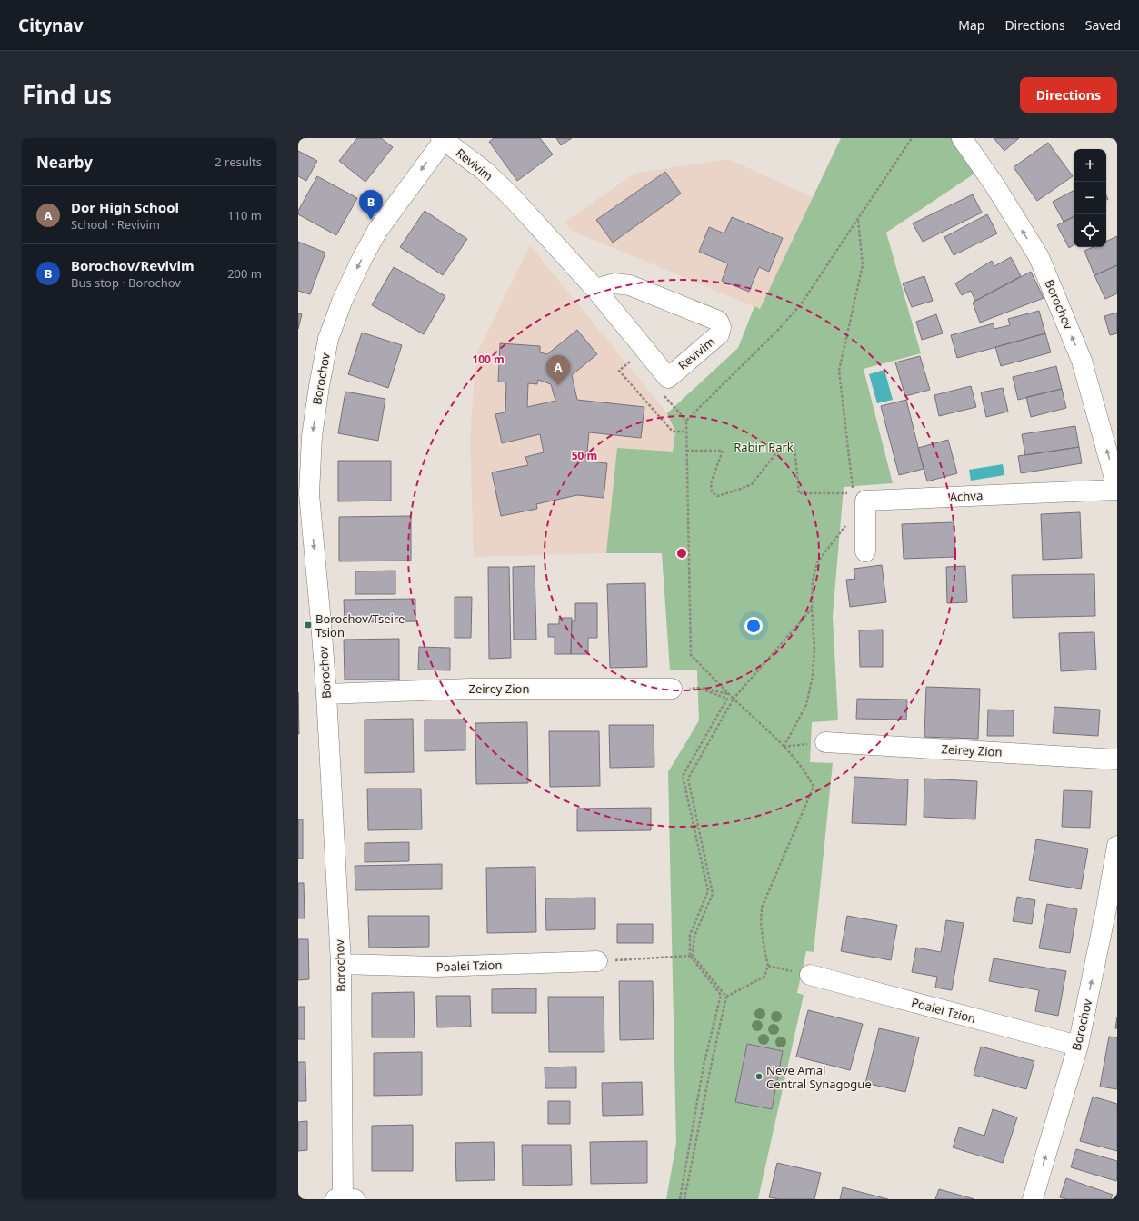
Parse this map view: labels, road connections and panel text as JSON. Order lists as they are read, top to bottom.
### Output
{
  "streets": {
    "street": [
      "Revivim",
      "Borochov",
      "Achva",
      "Zeirey Zion",
      "Poalei Tzion"
    ]
  },
  "crossings": [
    ["Revivim", "Borochov"],
    ["Borochov", "Achva"],
    ["Borochov", "Zeirey Zion"],
    ["Borochov", "Poalei Tzion"]
  ],
  "parks": ["Rabin Park"],
  "places": {
    "transit": ["Borochov/Tseire Tsion"],
    "other": ["Neve Amal Central Synagogue"]
  },
  "page": {
    "header": "Citynav",
    "nav": ["Map", "Directions", "Saved"],
    "title": "Find us",
    "buttons": "Directions",
    "heading": ["Nearby", "2 results"],
    "map_buttons": ["+", "−"],
    "list": [
      {
        "mark": "A",
        "name": "Dor High School",
        "note": "School · Revivim",
        "value": "110 m"
      },
      {
        "mark": "B",
        "name": "Borochov/Revivim",
        "note": "Bus stop · Borochov",
        "value": "200 m"
      }
    ],
    "pins": ["B", "A"]
  },
  "rings": ["100 m", "50 m"]
}
